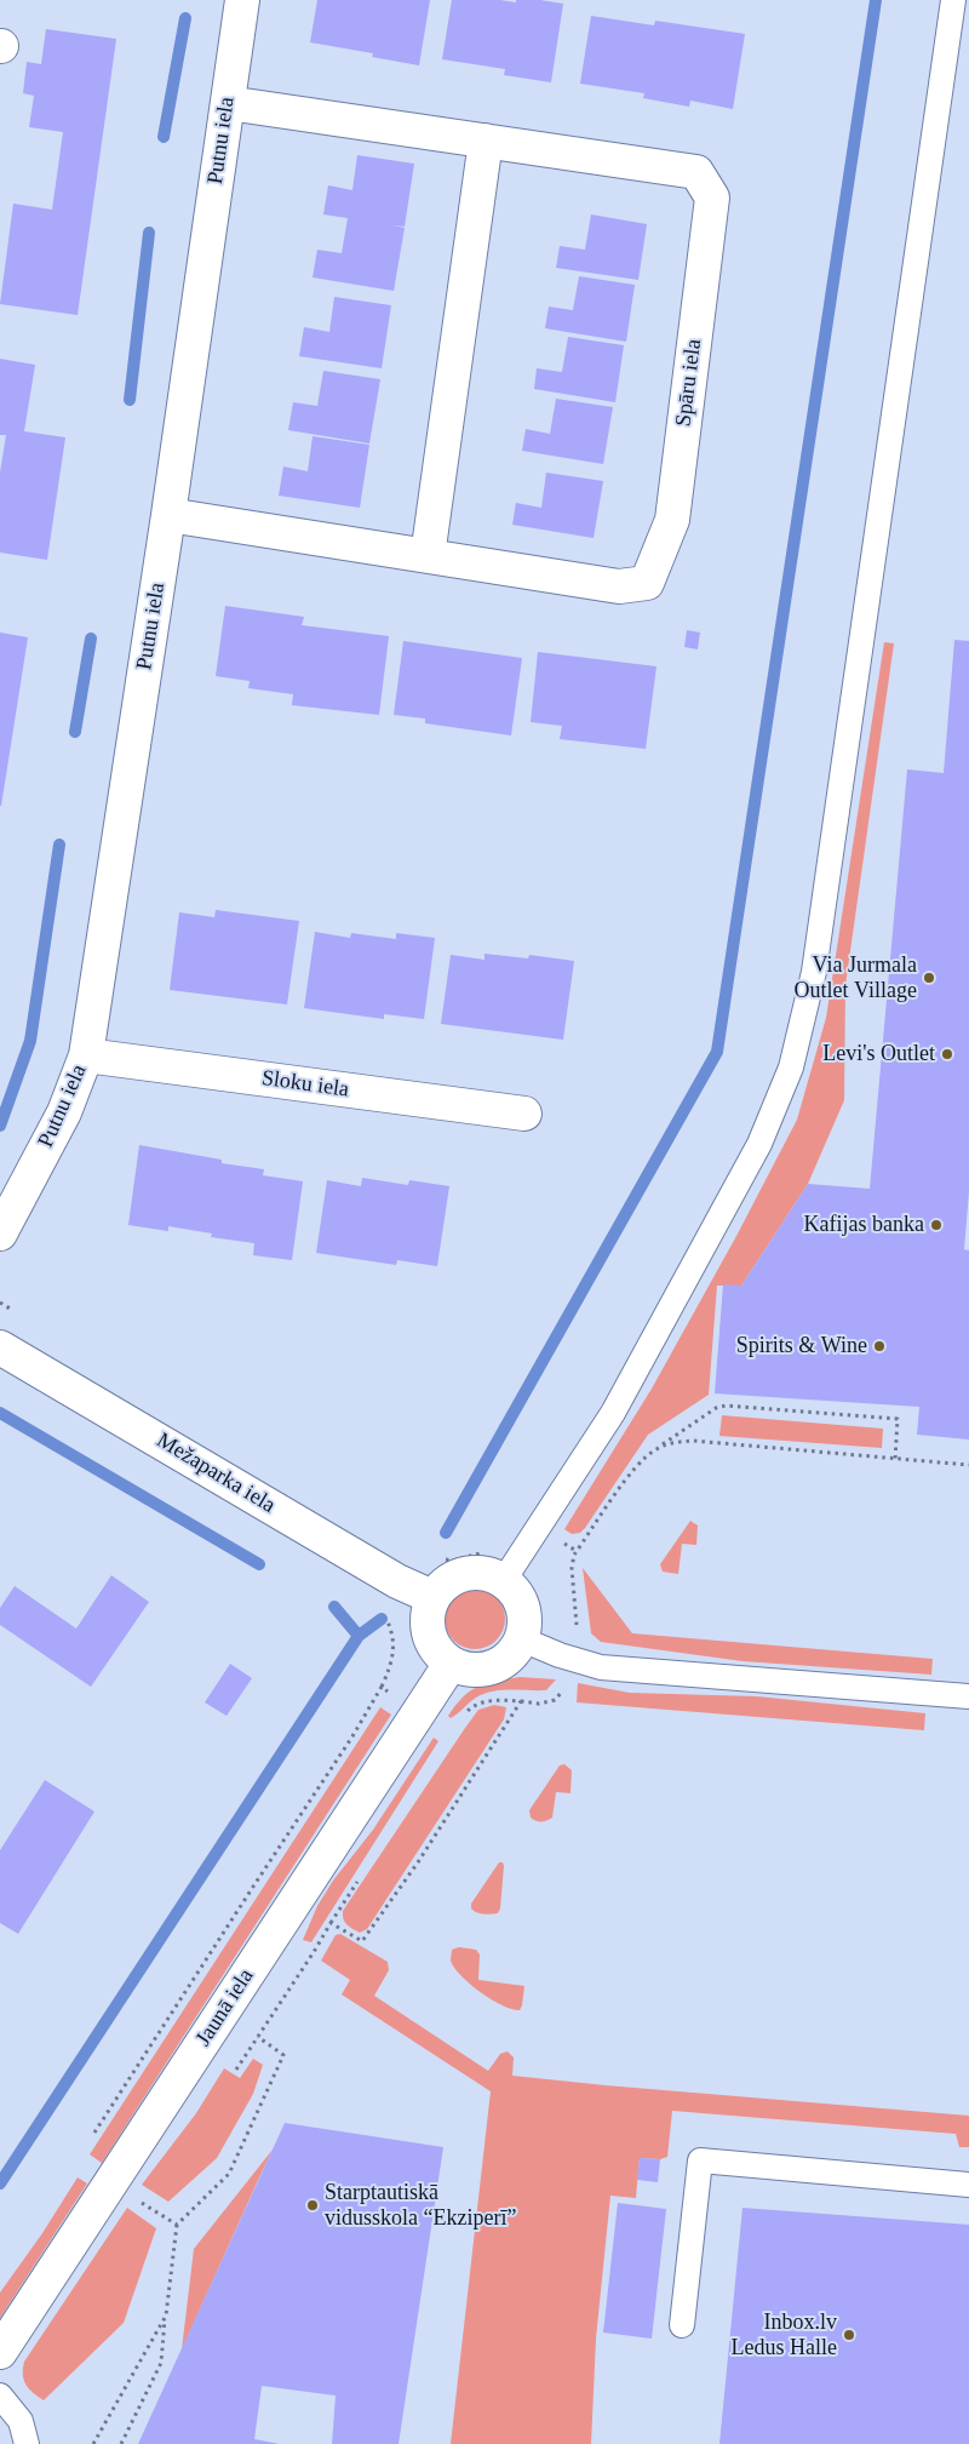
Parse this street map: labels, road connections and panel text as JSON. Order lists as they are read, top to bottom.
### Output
{
  "streets": {
    "street": [
      "Putnu iela",
      "Spāru iela",
      "Sloku iela",
      "Mežaparka iela",
      "Jaunā iela"
    ]
  },
  "crossings": [
    ["Putnu iela", "Spāru iela"],
    ["Putnu iela", "Sloku iela"],
    ["Mežaparka iela", "Jaunā iela"]
  ],
  "places": [
    "Via Jurmala Outlet Village",
    "Levi's Outlet",
    "Kafijas banka",
    "Spirits & Wine",
    "Starptautiskā vidusskola “Ekziperī”",
    "Inbox.lv Ledus Halle"
  ]
}
